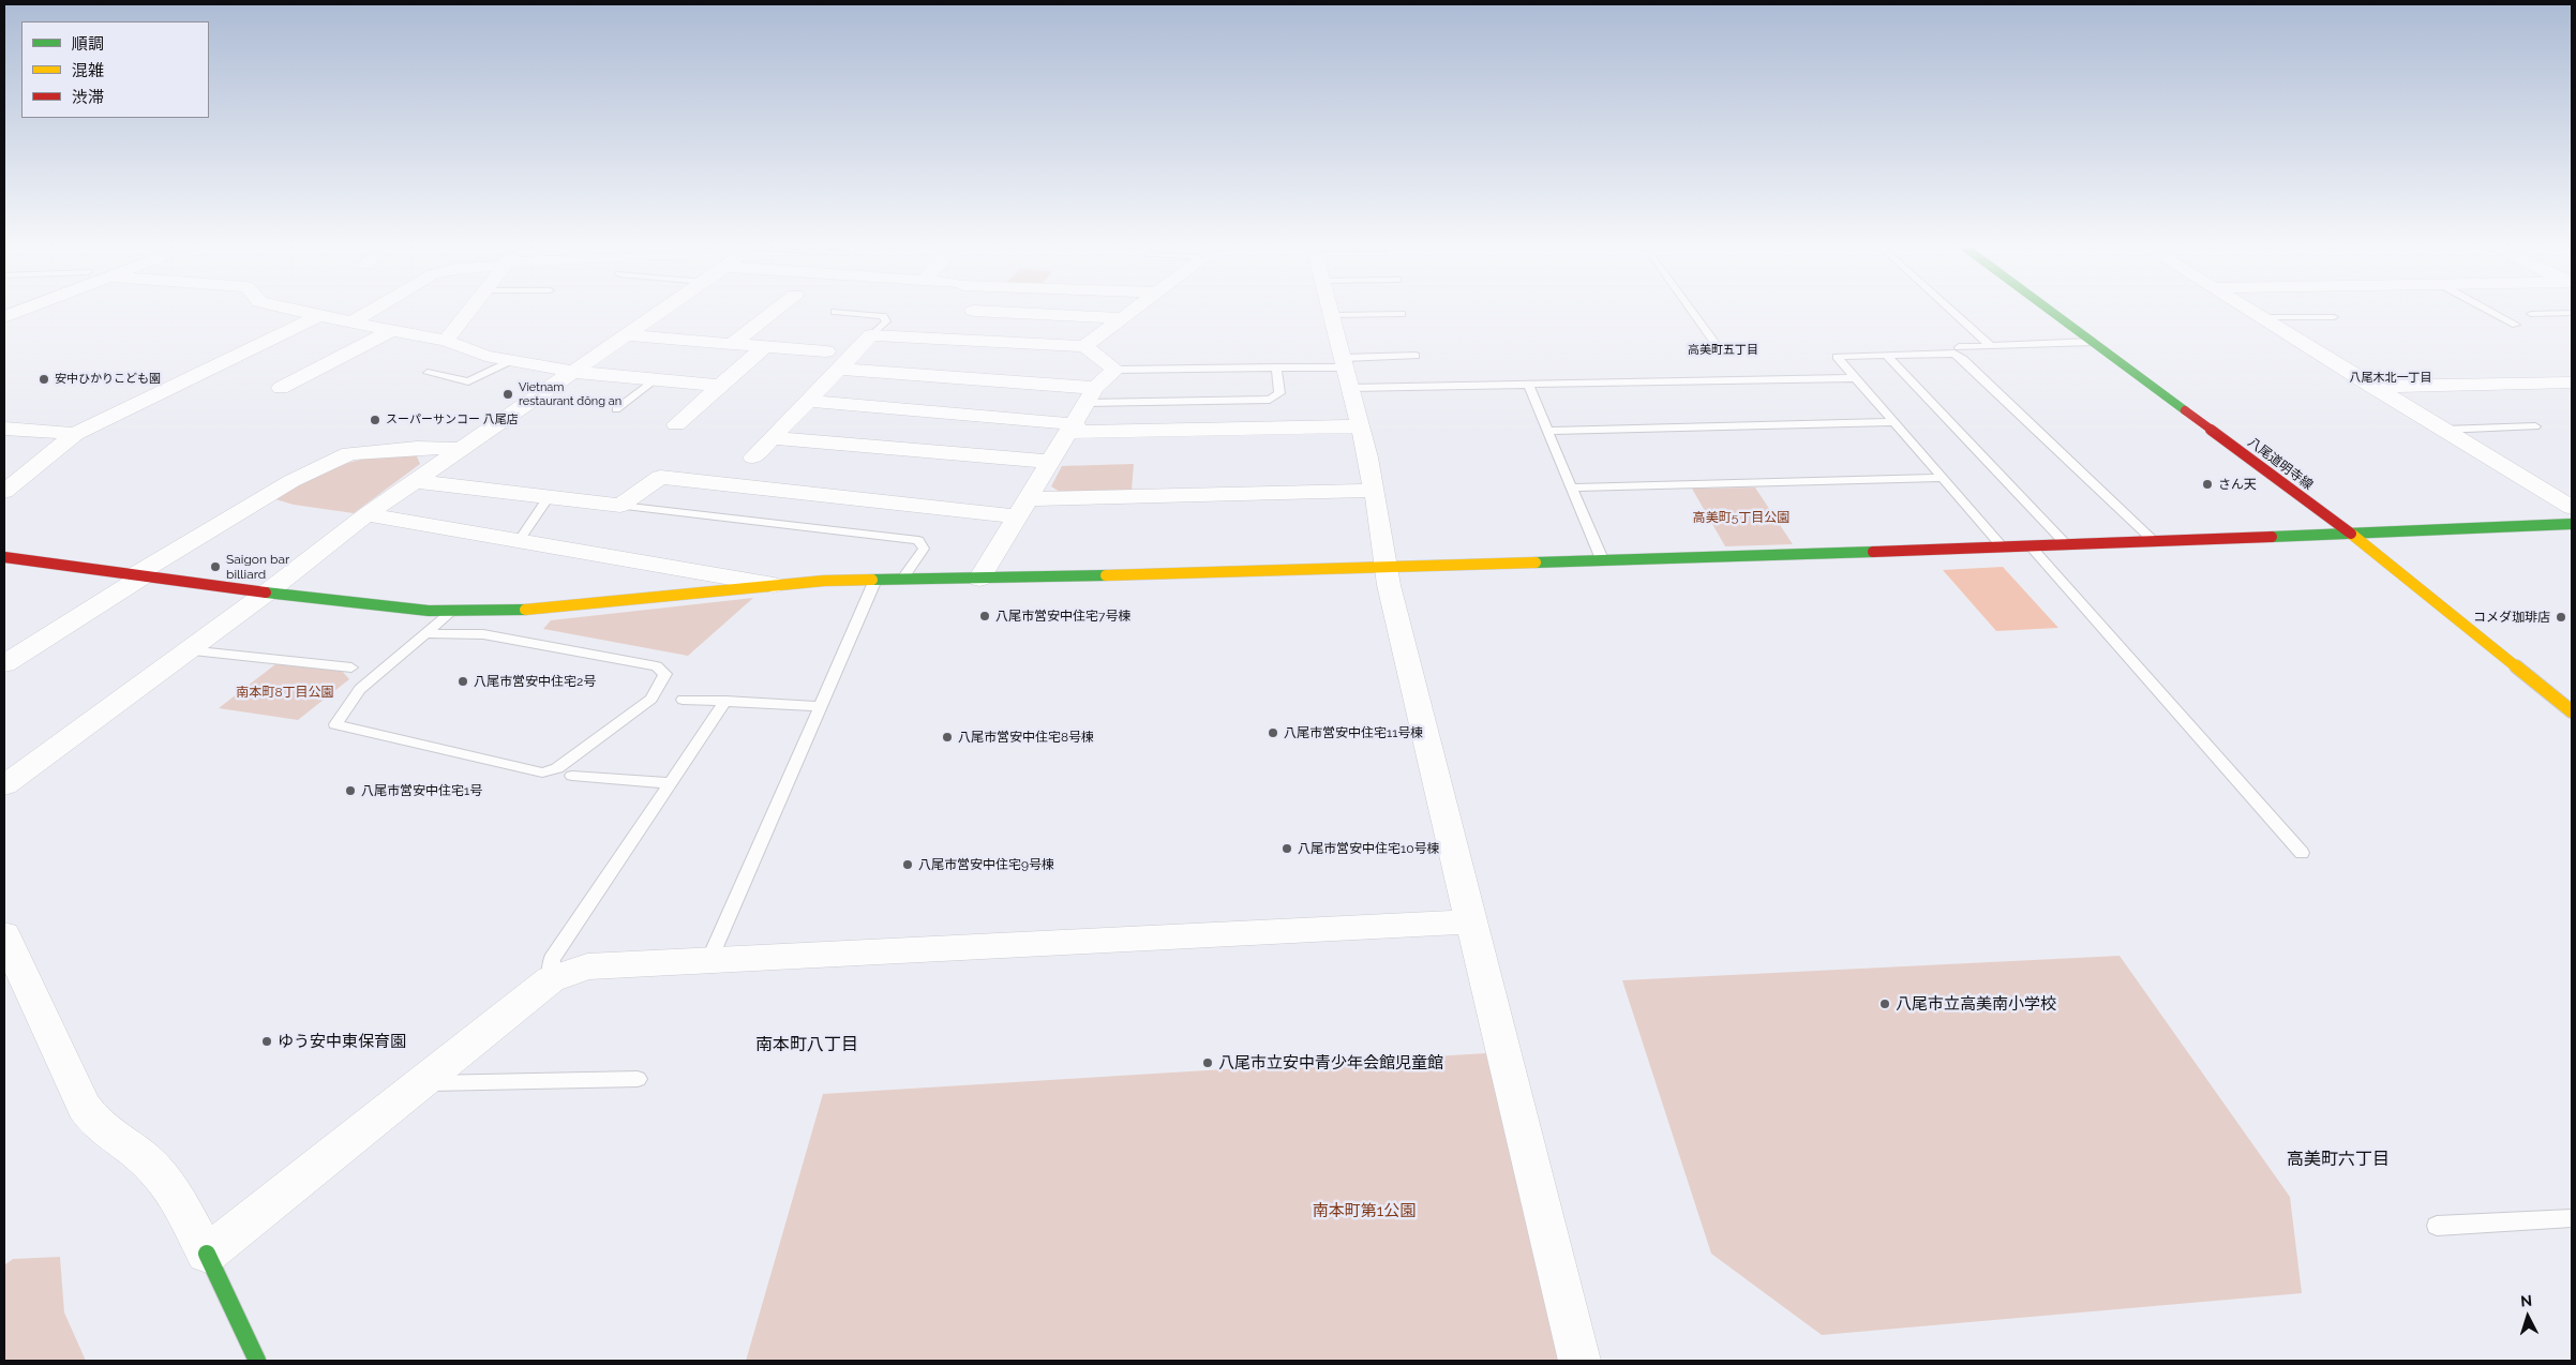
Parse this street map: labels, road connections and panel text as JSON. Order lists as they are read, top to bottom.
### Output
{
  "streets": {
    "street": ["八尾道明寺線"]
  },
  "districts": [
    "高美町五丁目",
    "八尾木北一丁目",
    "南本町八丁目",
    "高美町六丁目"
  ],
  "parks": ["高美町5丁目公園", "南本町8丁目公園", "南本町第1公園"],
  "places": [
    "安中ひかりこども園",
    "Vietnam restaurant đông an",
    "スーパーサンコー 八尾店",
    "さん天",
    "Saigon bar billiard",
    "八尾市営安中住宅7号棟",
    "コメダ珈琲店",
    "八尾市営安中住宅2号",
    "八尾市営安中住宅11号棟",
    "八尾市営安中住宅8号棟",
    "八尾市営安中住宅1号",
    "八尾市営安中住宅10号棟",
    "八尾市営安中住宅9号棟",
    "八尾市立高美南小学校",
    "ゆう安中東保育園",
    "八尾市立安中青少年会館児童館"
  ],
  "legend": ["順調", "混雑", "渋滞"],
  "north": "top"
}
